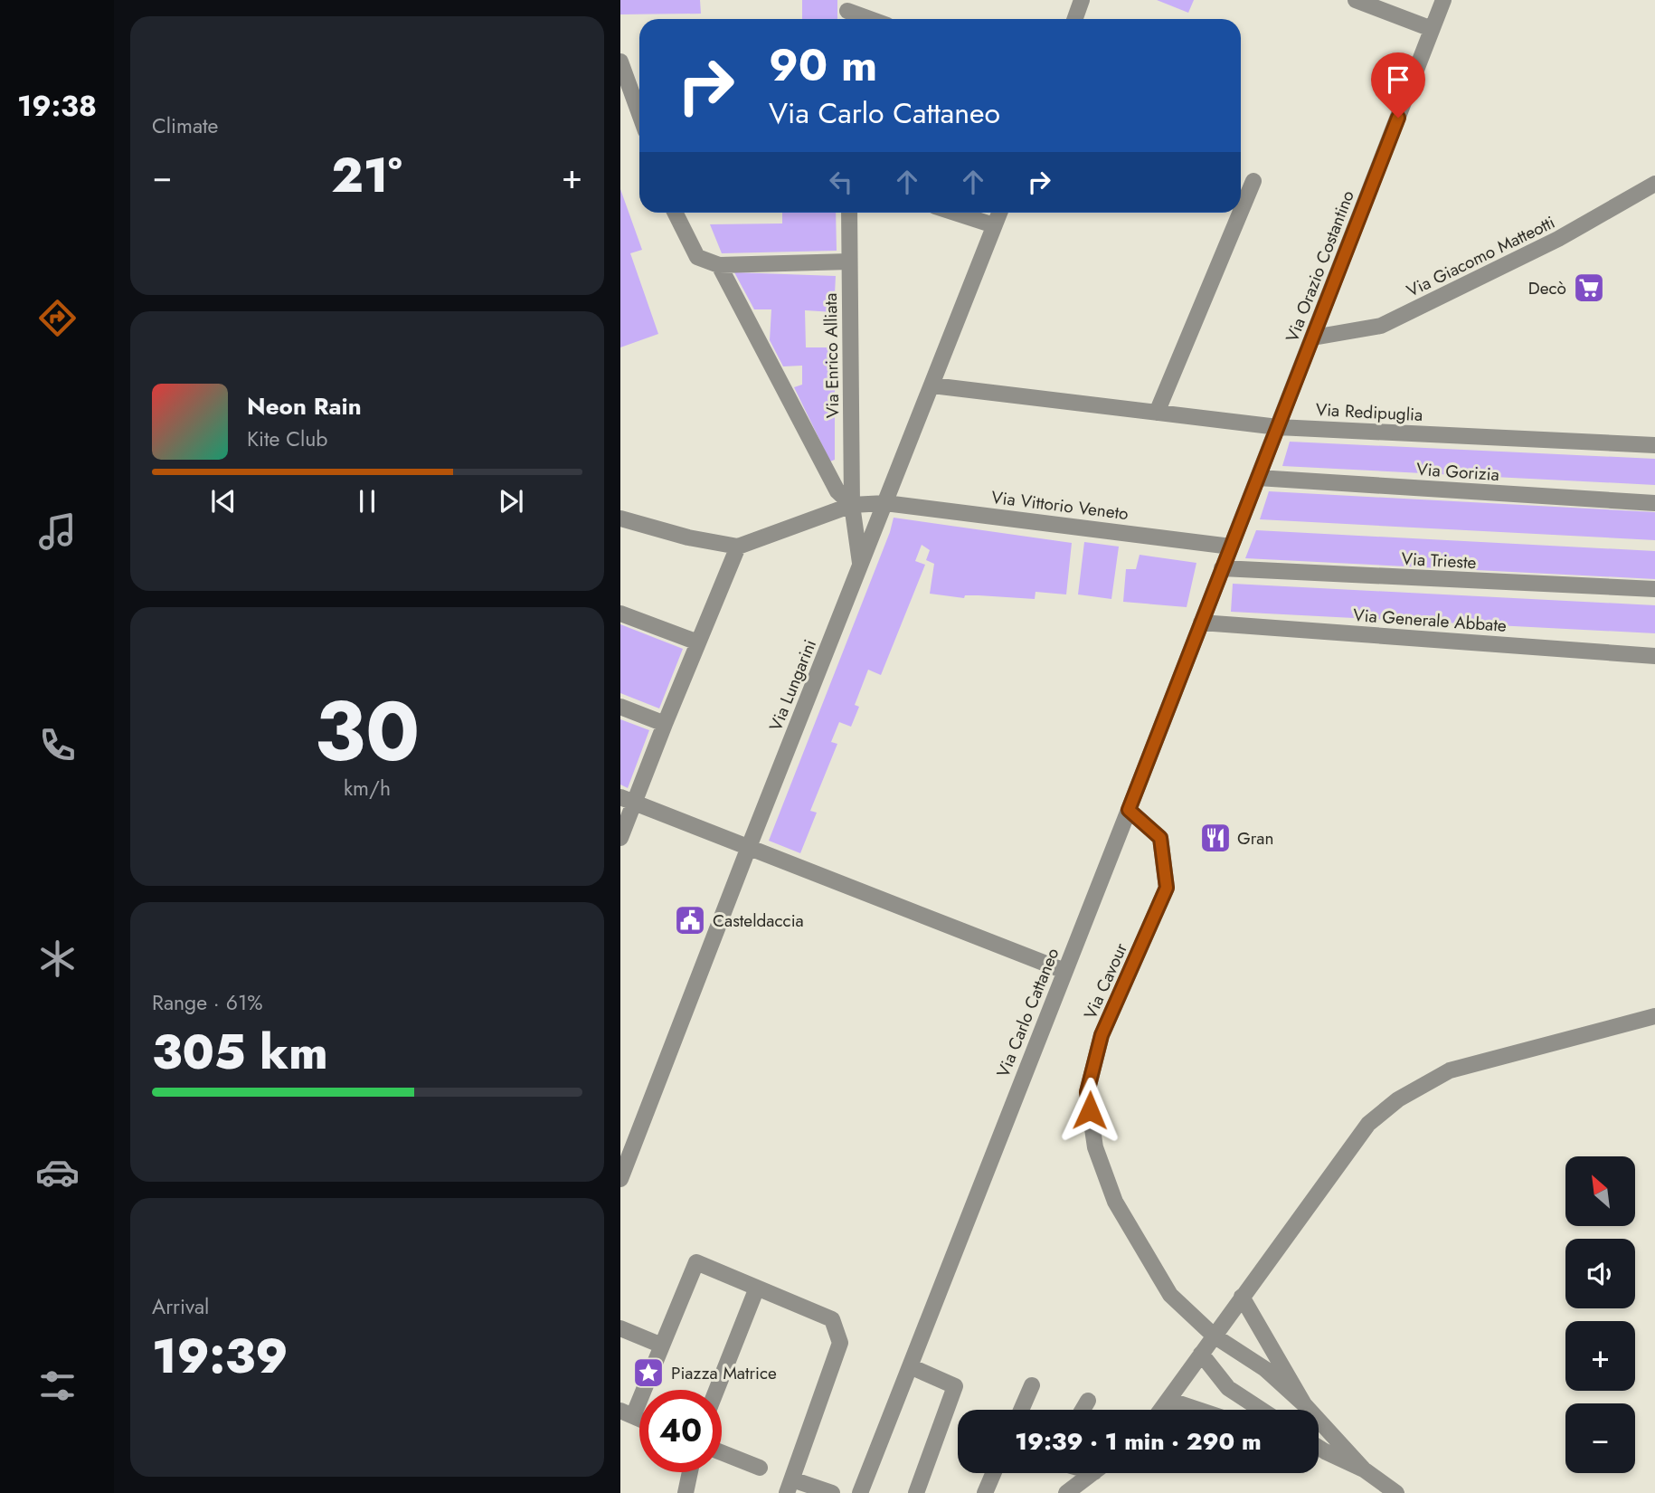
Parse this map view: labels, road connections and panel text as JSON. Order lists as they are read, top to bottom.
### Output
{
  "streets": {
    "street": [
      "Via Giacomo Matteotti",
      "Via Orazio Costantino",
      "Via Enrico Alliata",
      "Via Redipuglia",
      "Via Gorizia",
      "Via Vittorio Veneto",
      "Via Trieste",
      "Via Generale Abbate",
      "Via Lungarini",
      "Via Cavour",
      "Via Carlo Cattaneo"
    ]
  },
  "crossings": [
    ["Via Giacomo Matteotti", "Via Orazio Costantino"],
    ["Via Orazio Costantino", "Via Redipuglia"],
    ["Via Orazio Costantino", "Via Gorizia"],
    ["Via Orazio Costantino", "Via Vittorio Veneto"],
    ["Via Orazio Costantino", "Via Carlo Cattaneo"],
    ["Via Enrico Alliata", "Via Vittorio Veneto"],
    ["Via Enrico Alliata", "Via Lungarini"],
    ["Via Redipuglia", "Via Lungarini"],
    ["Via Vittorio Veneto", "Via Lungarini"],
    ["Via Vittorio Veneto", "Via Carlo Cattaneo"],
    ["Via Trieste", "Via Carlo Cattaneo"],
    ["Via Generale Abbate", "Via Carlo Cattaneo"],
    ["Via Cavour", "Via Carlo Cattaneo"]
  ],
  "places": {
    "supermarket": ["Decò"],
    "restaurant": ["Gran"],
    "public building": ["Casteldaccia"],
    "place": ["Piazza Matrice"]
  },
  "north": "top left",
  "page": {
    "tabs": "19:38",
    "tile": [
      "Climate",
      ["30", "km/h"],
      ["Range · 61%", "305 km"],
      ["Arrival", "19:39"]
    ],
    "turn": ["90 m", "Via Carlo Cattaneo"],
    "heat": ["−", "21°", "+"],
    "song": ["Neon Rain", "Kite Club"],
    "map_buttons": ["+", "−"],
    "limit": "40",
    "trip": "19:39 · 1 min · 290 m"
  }
}
